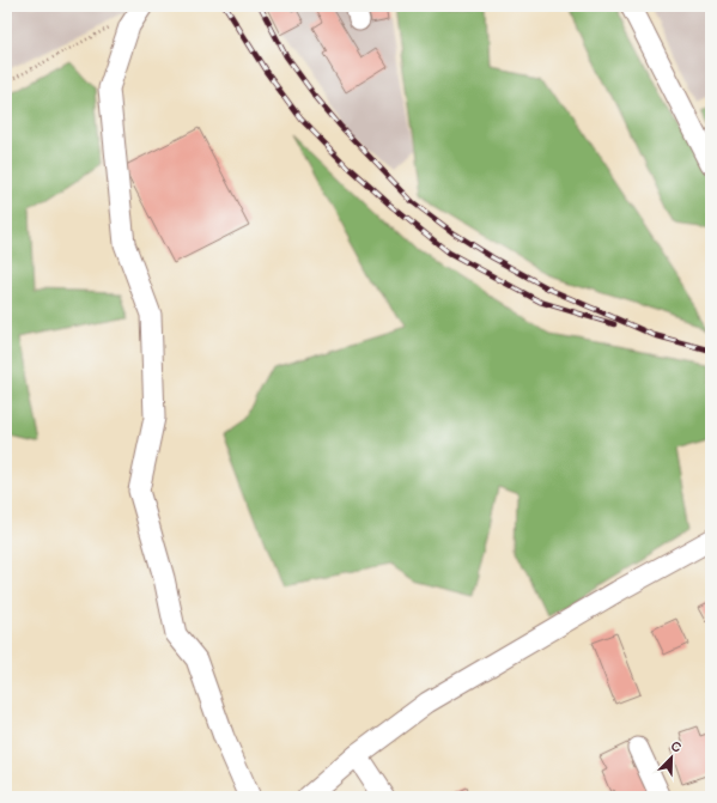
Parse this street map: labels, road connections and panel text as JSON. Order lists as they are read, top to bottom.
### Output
{
  "north": "top right"
}
